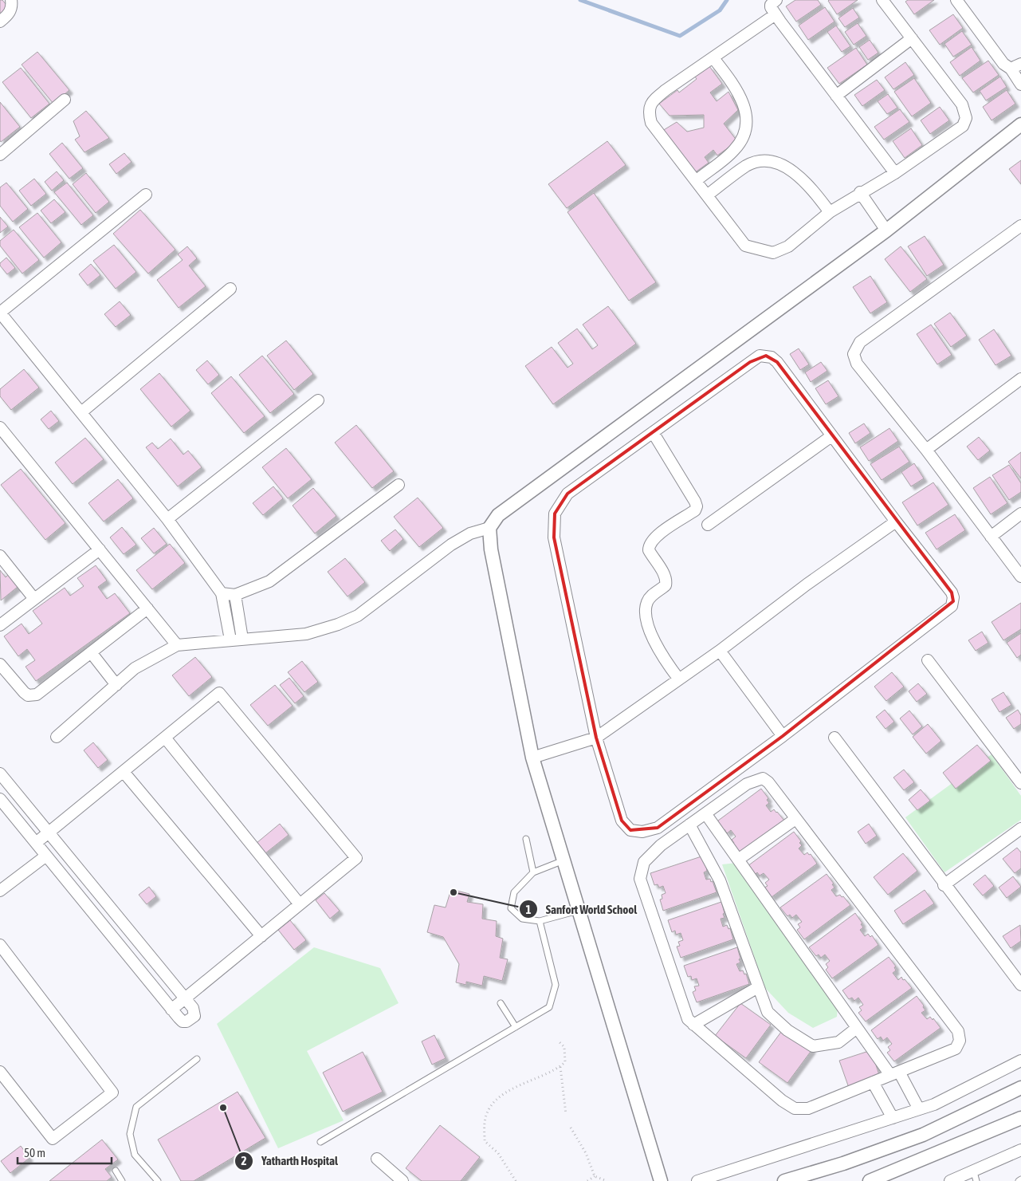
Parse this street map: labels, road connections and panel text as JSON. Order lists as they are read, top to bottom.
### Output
{
  "places": ["Sanfort World School", "Yatharth Hospital"],
  "scale_bar": "50 m"
}
